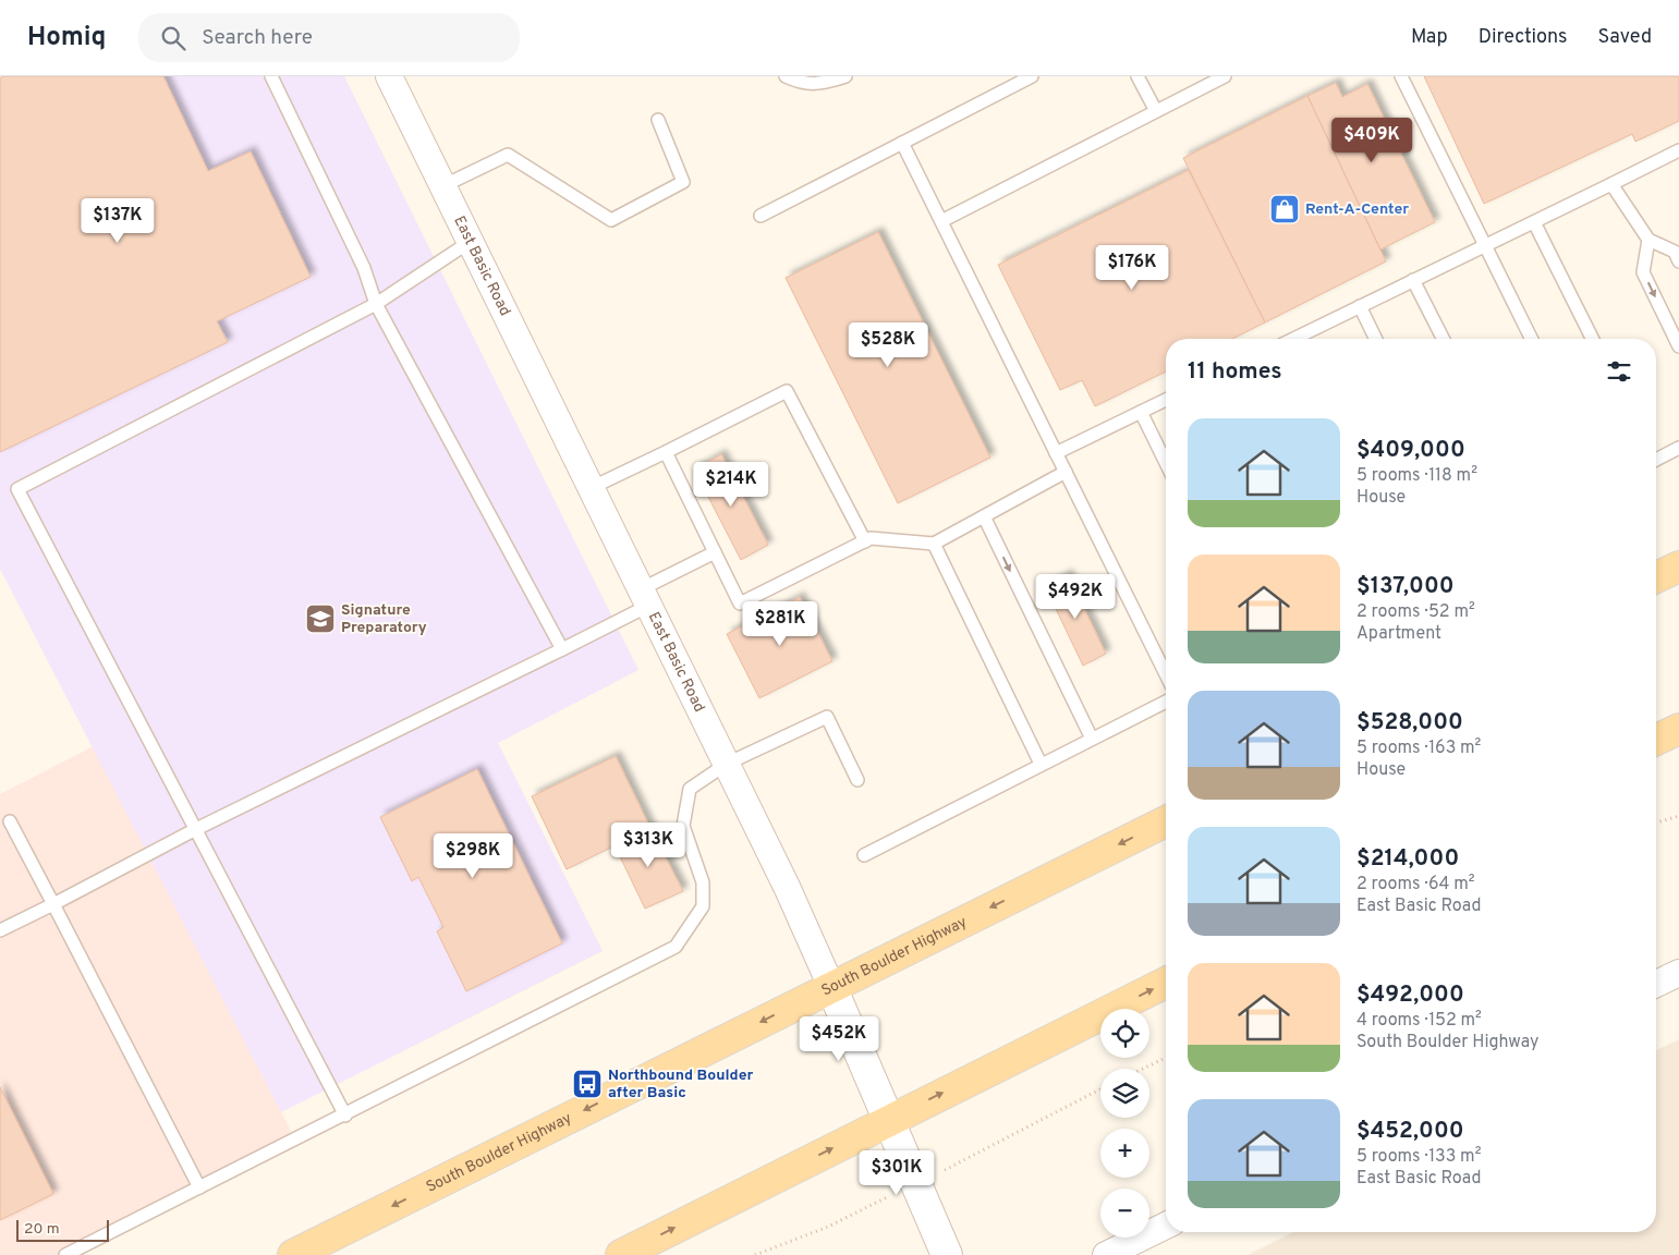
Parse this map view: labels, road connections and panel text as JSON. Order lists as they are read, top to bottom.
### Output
{
  "streets": {
    "main road": ["South Boulder Highway"],
    "street": ["East Basic Road"]
  },
  "crossings": [
    ["East Basic Road", "South Boulder Highway"]
  ],
  "places": {
    "shop": ["Rent-A-Center"],
    "school or university": ["Signature Preparatory"],
    "bus stop": ["Northbound Boulder after Basic"]
  },
  "scale_bar": "20 m",
  "page": {
    "header": "Homiq",
    "search": "Search here",
    "nav": ["Map", "Directions", "Saved"],
    "price": [
      "$409K",
      "$137K",
      "$176K",
      "$528K",
      "$214K",
      "$492K",
      "$281K",
      "$313K",
      "$298K",
      "$452K",
      "$301K"
    ],
    "heading": "11 homes",
    "list": [
      {
        "name": "$409,000",
        "note": "5 rooms · 118 m² · House"
      },
      {
        "name": "$137,000",
        "note": "2 rooms · 52 m² · Apartment"
      },
      {
        "name": "$528,000",
        "note": "5 rooms · 163 m² · House"
      },
      {
        "name": "$214,000",
        "note": "2 rooms · 64 m² · East Basic Road"
      },
      {
        "name": "$492,000",
        "note": "4 rooms · 152 m² · South Boulder Highway"
      },
      {
        "name": "$452,000",
        "note": "5 rooms · 133 m² · East Basic Road"
      }
    ],
    "map_buttons": ["+", "−"],
    "scale": "20 m"
  }
}
